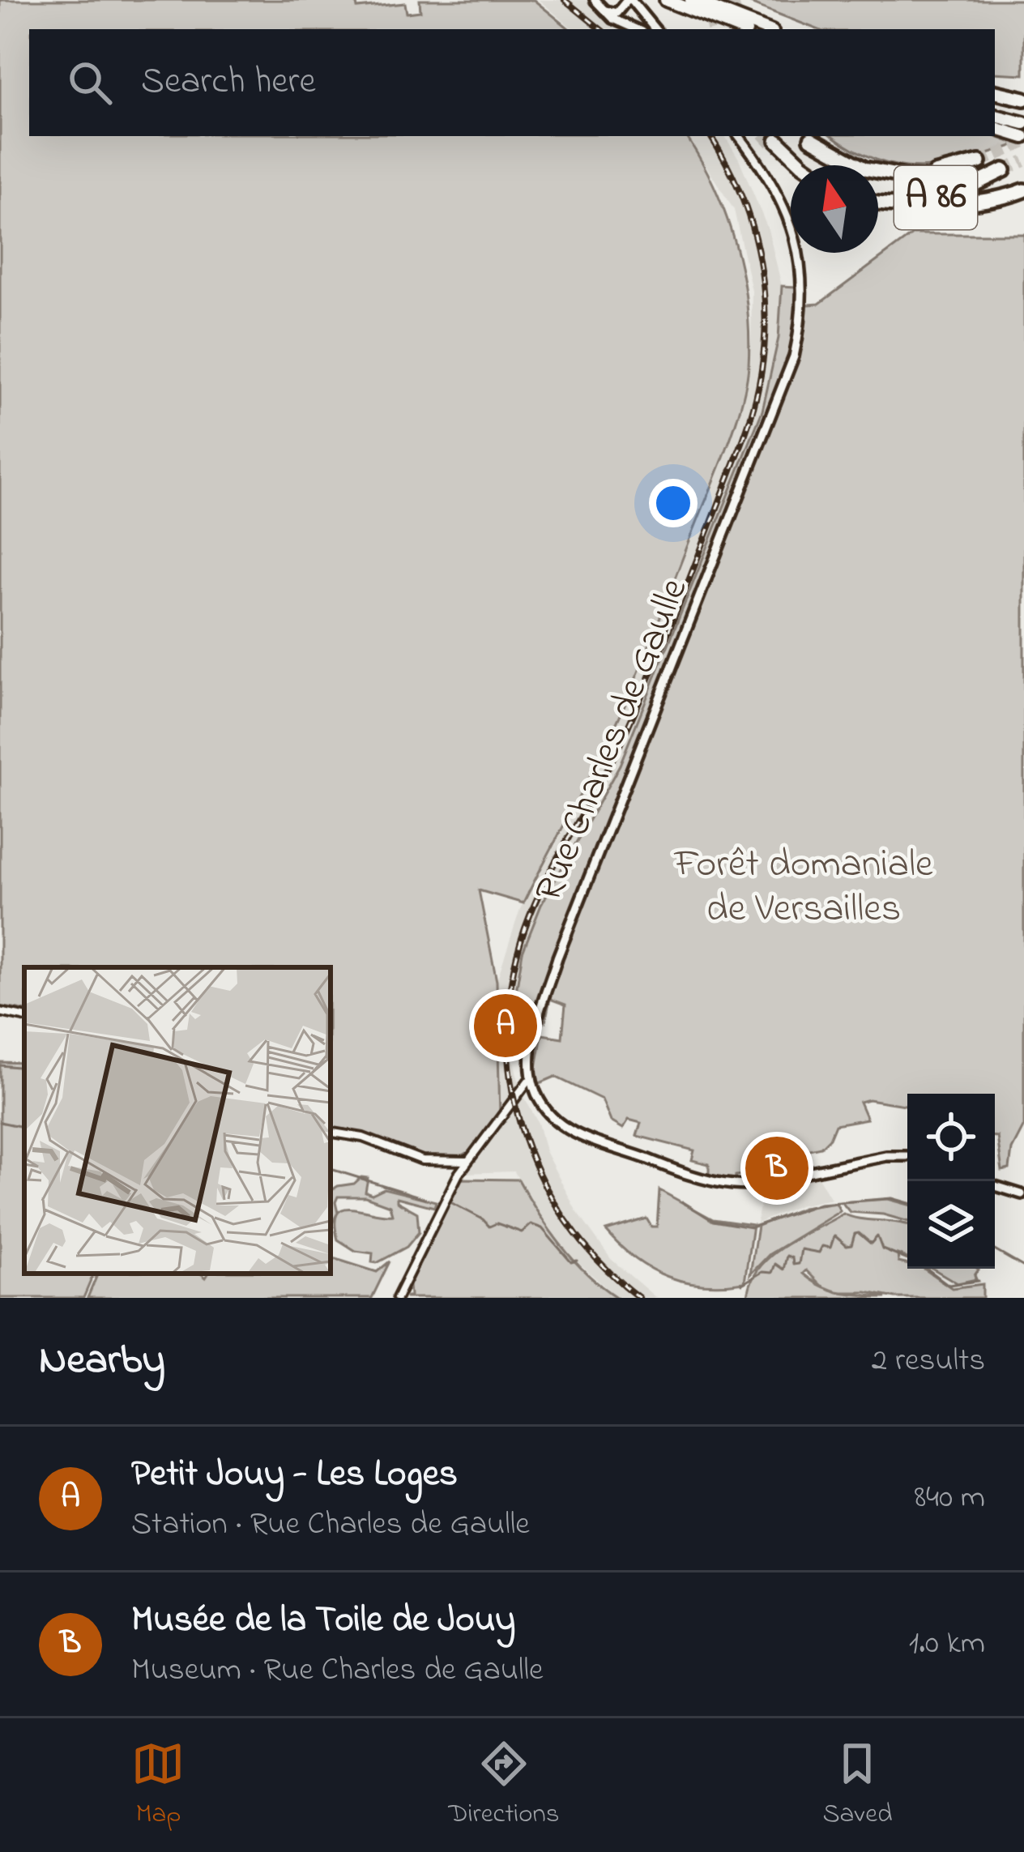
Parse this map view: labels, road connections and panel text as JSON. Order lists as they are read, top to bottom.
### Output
{
  "streets": {
    "highway": ["A 86"],
    "main road": ["Rue Charles de Gaulle"]
  },
  "parks": ["Forêt domaniale de Versailles"],
  "north": "top",
  "page": {
    "search": "Search here",
    "pins": ["A", "B"],
    "heading": ["Nearby", "2 results"],
    "list": [
      {
        "mark": "A",
        "name": "Petit Jouy - Les Loges",
        "note": "Station · Rue Charles de Gaulle",
        "value": "840 m"
      },
      {
        "mark": "B",
        "name": "Musée de la Toile de Jouy",
        "note": "Museum · Rue Charles de Gaulle",
        "value": "1.0 km"
      }
    ],
    "nav": ["Map", "Directions", "Saved"]
  }
}
